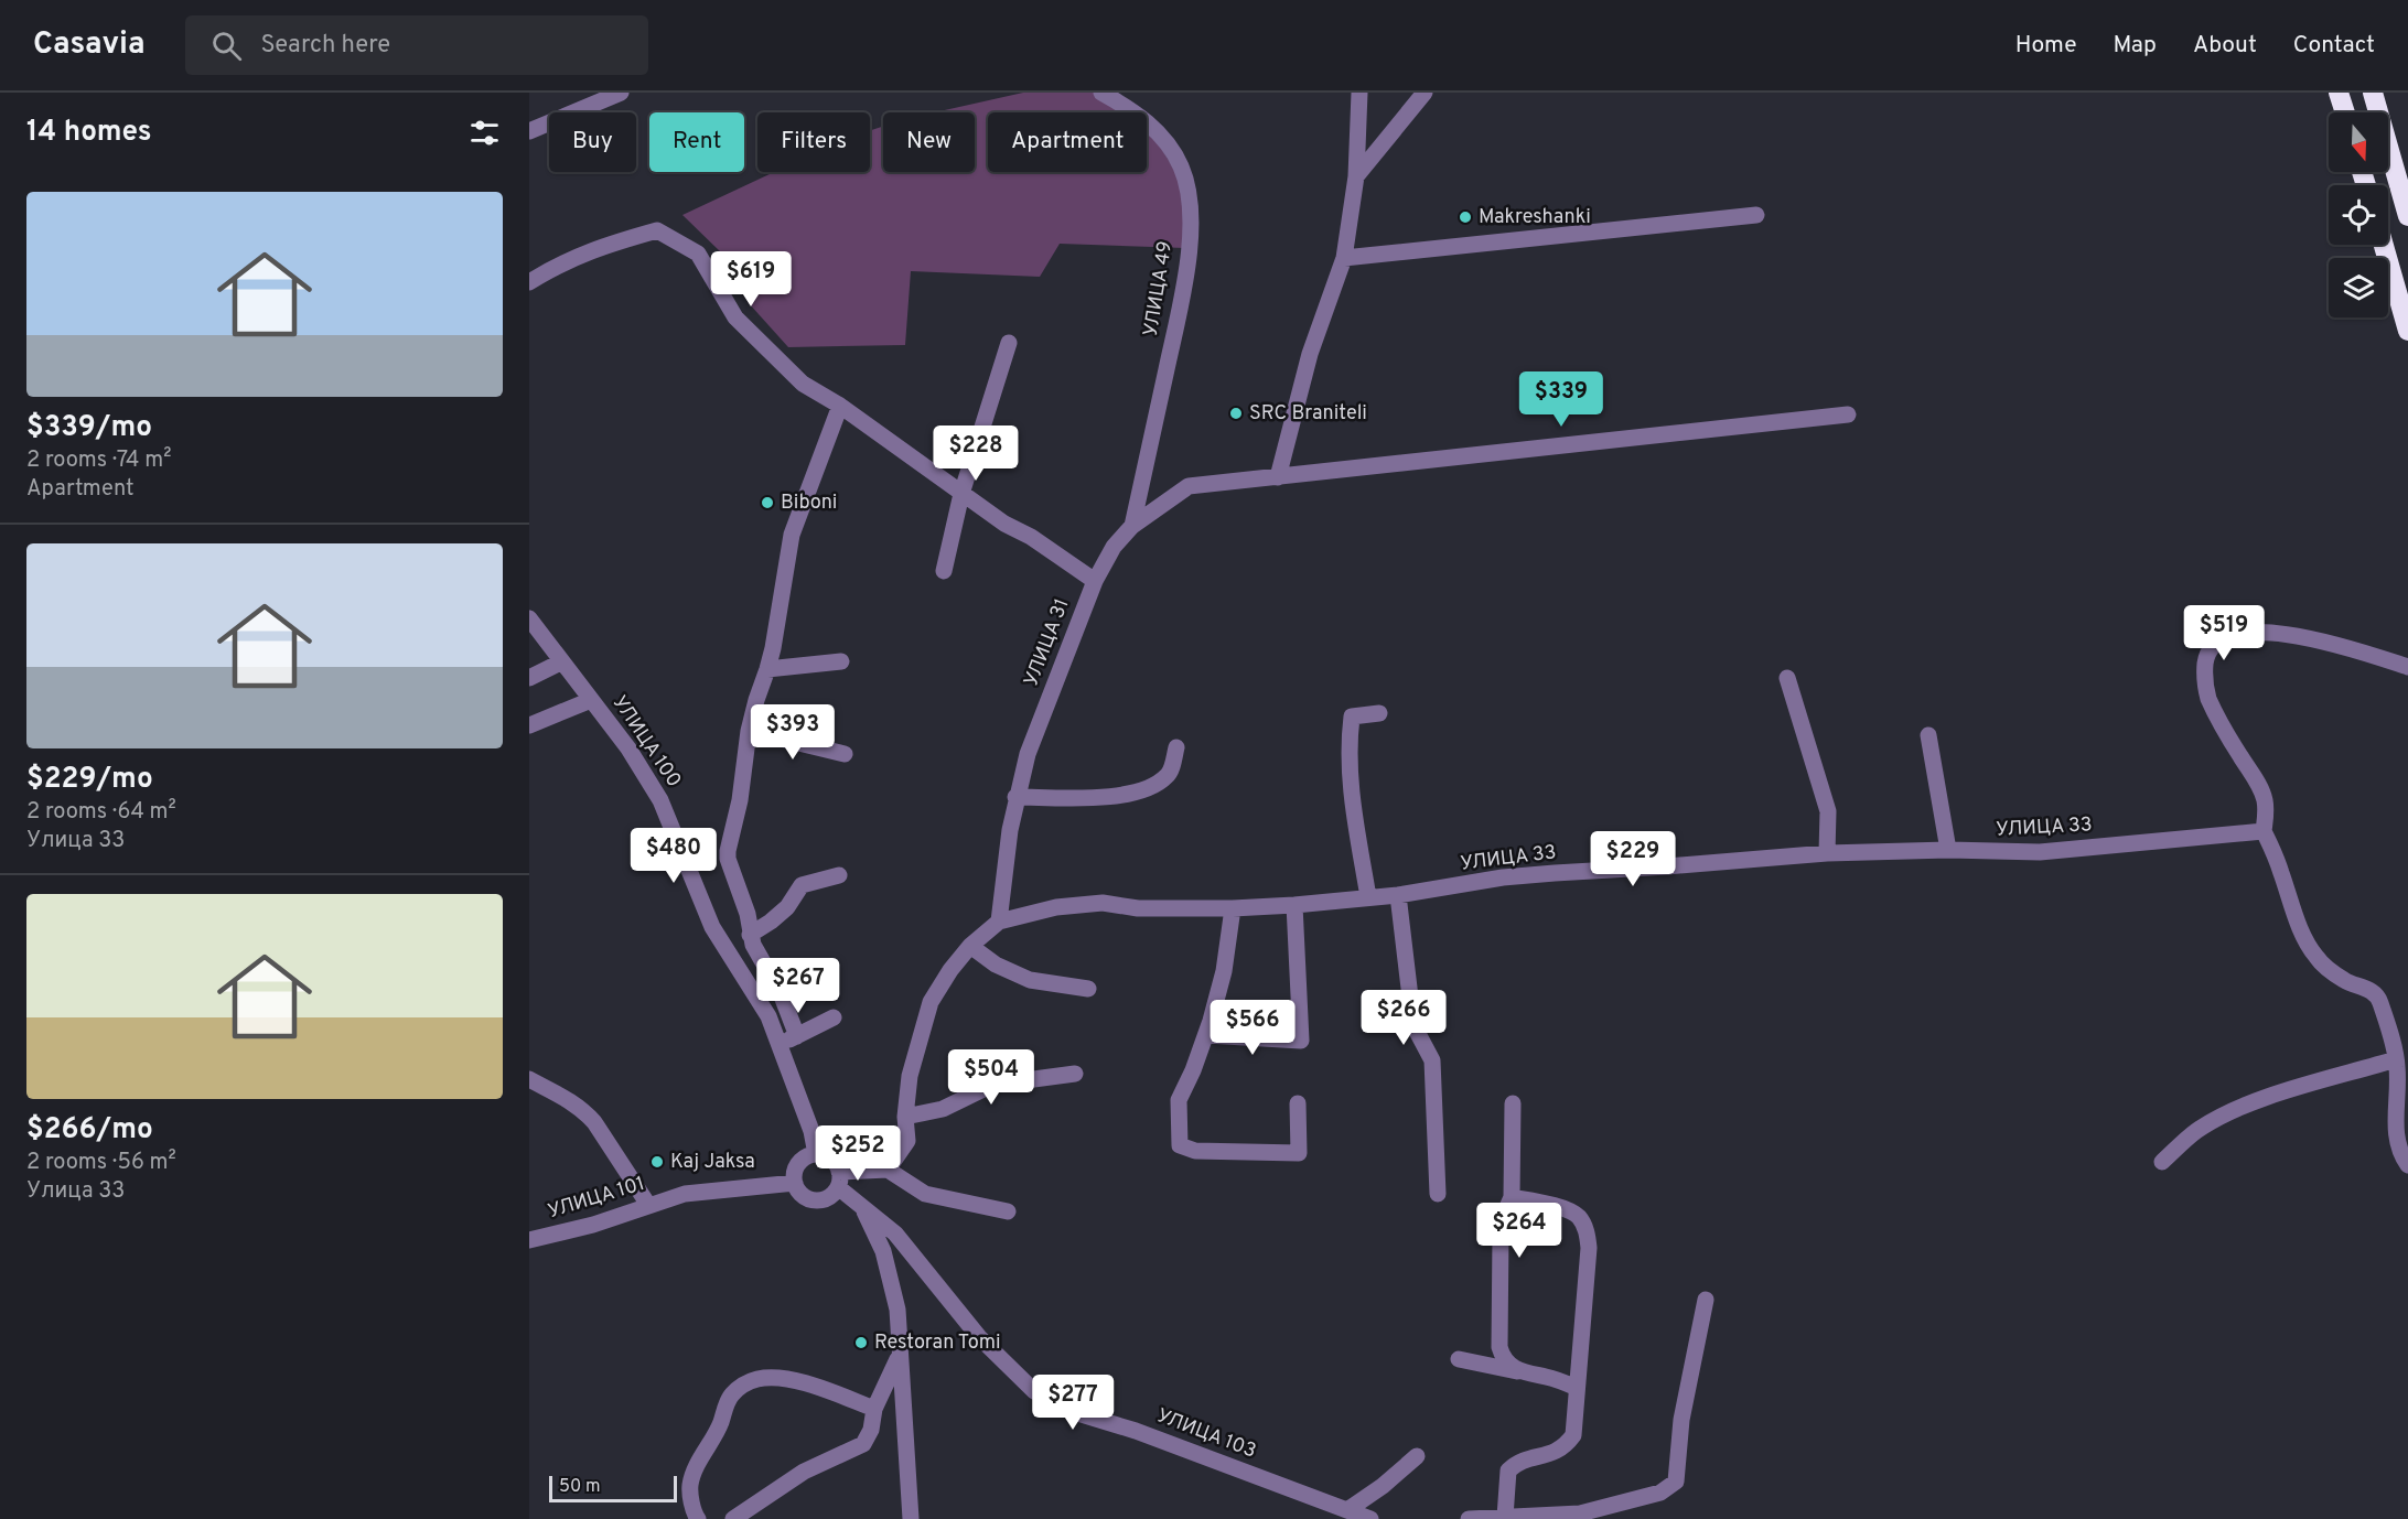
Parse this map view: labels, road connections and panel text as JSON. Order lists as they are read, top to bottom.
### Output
{
  "streets": {
    "street": [
      "УЛИЦА 49",
      "УЛИЦА 31",
      "УЛИЦА 100",
      "УЛИЦА 33",
      "УЛИЦА 101",
      "УЛИЦА 103"
    ]
  },
  "crossings": [
    ["УЛИЦА 49", "УЛИЦА 31"],
    ["УЛИЦА 31", "УЛИЦА 33"],
    ["УЛИЦА 100", "УЛИЦА 101"],
    ["УЛИЦА 100", "УЛИЦА 103"],
    ["УЛИЦА 101", "УЛИЦА 103"]
  ],
  "places": [
    "Makreshanki",
    "SRC Braniteli",
    "Biboni",
    "Kaj Jaksa",
    "Restoran Tomi"
  ],
  "scale_bar": "50 m",
  "north": "bottom",
  "page": {
    "header": "Casavia",
    "search": "Search here",
    "nav": [
      "Home",
      "Map",
      "About",
      "Contact"
    ],
    "heading": "14 homes",
    "chip": [
      "Buy",
      "Rent",
      "Filters",
      "New",
      "Apartment"
    ],
    "list": [
      {
        "name": "$339/mo",
        "note": "2 rooms · 74 m² · Apartment"
      },
      {
        "name": "$229/mo",
        "note": "2 rooms · 64 m² · Улица 33"
      },
      {
        "name": "$266/mo",
        "note": "2 rooms · 56 m² · Улица 33"
      }
    ],
    "price": [
      "$619",
      "$339",
      "$228",
      "$519",
      "$393",
      "$480",
      "$229",
      "$267",
      "$266",
      "$566",
      "$504",
      "$252",
      "$264",
      "$277"
    ],
    "scale": "50 m"
  }
}
